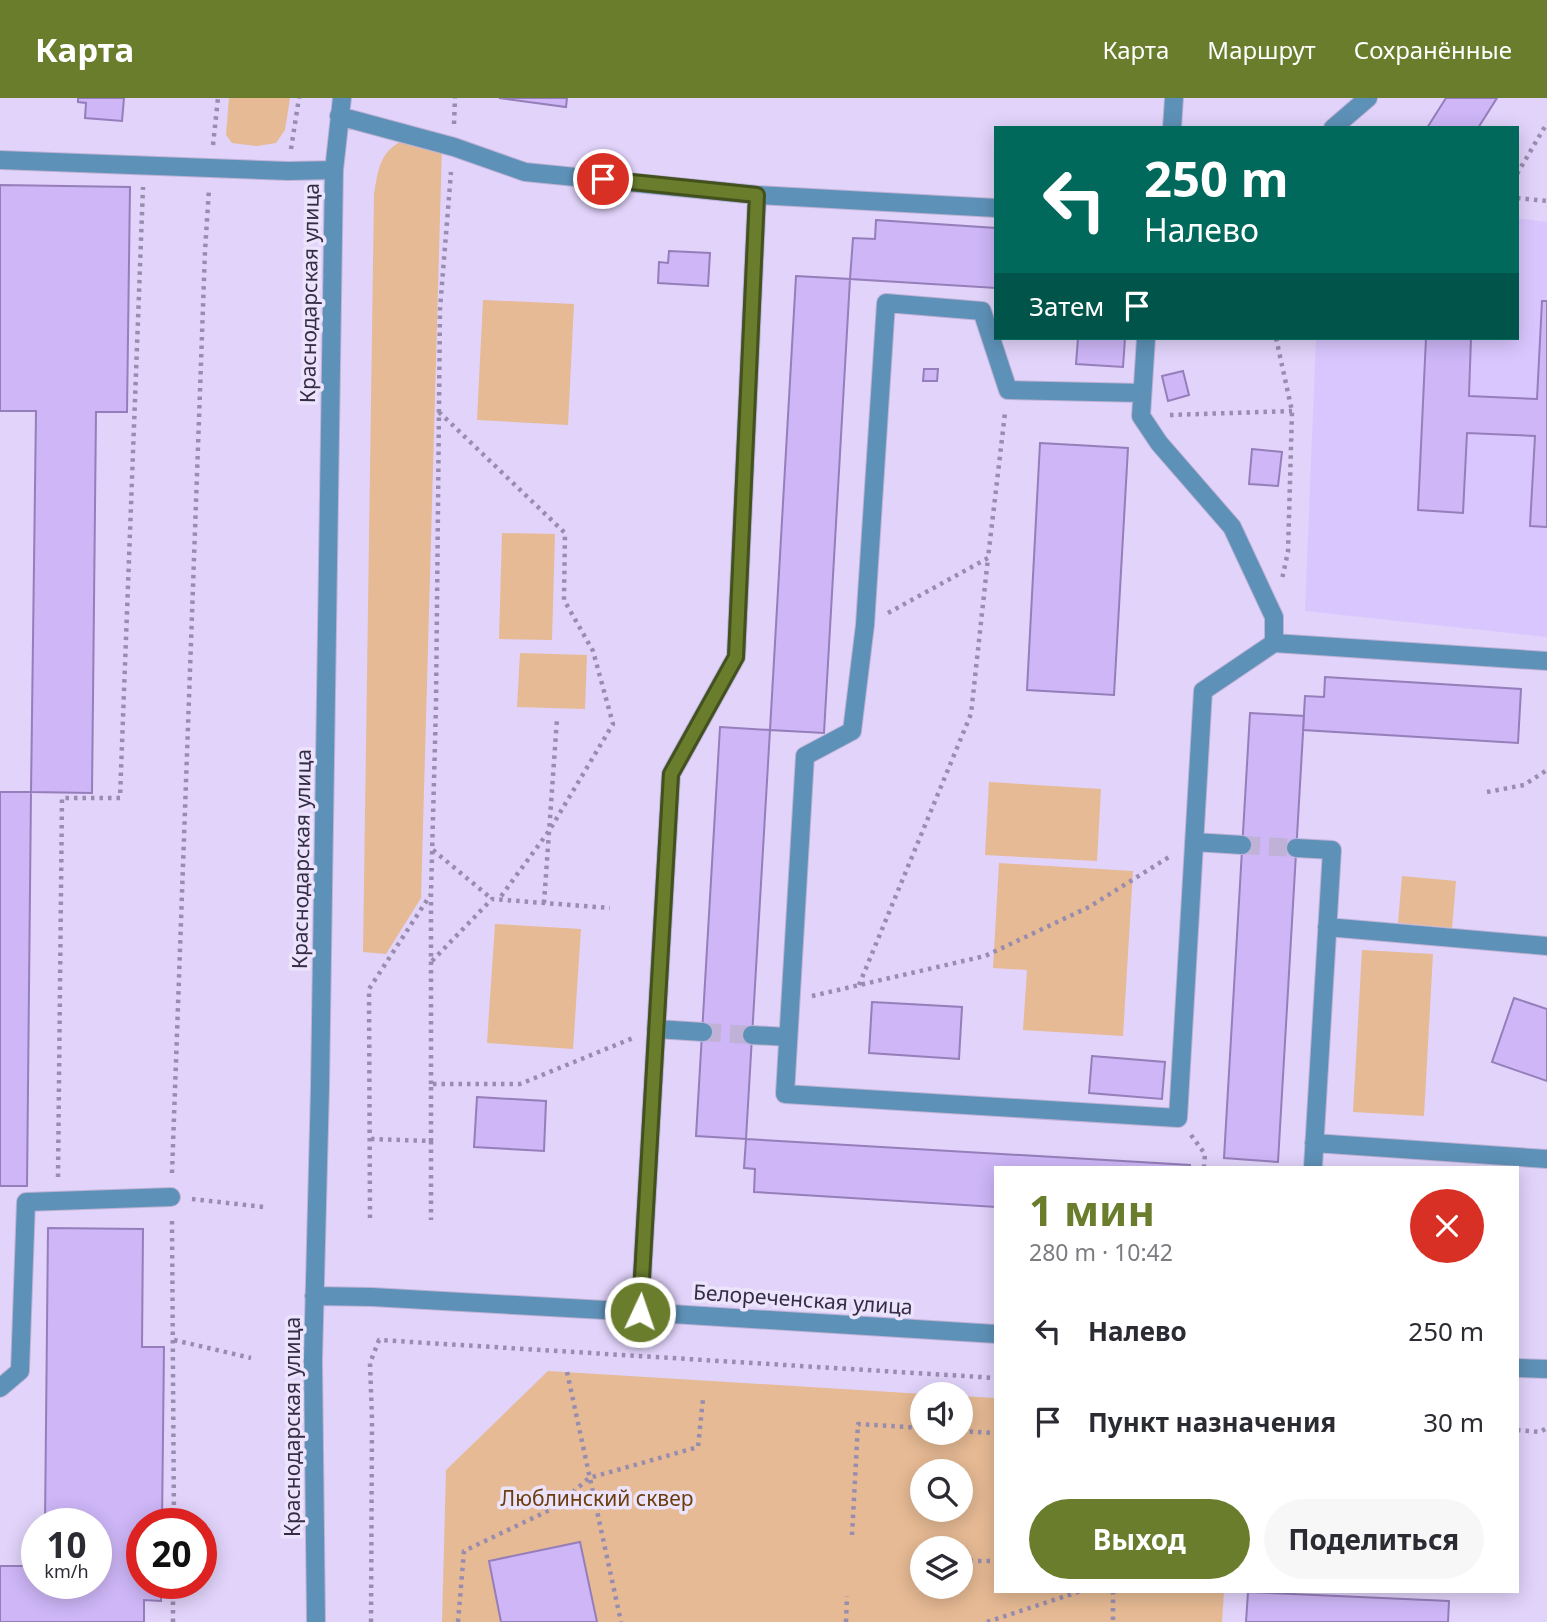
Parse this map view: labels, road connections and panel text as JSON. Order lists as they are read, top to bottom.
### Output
{
  "streets": {
    "street": ["Краснодарская улица", "Белореченская улица"]
  },
  "crossings": [
    ["Краснодарская улица", "Белореченская улица"]
  ],
  "parks": ["Люблинский сквер"],
  "page": {
    "header": "Карта",
    "nav": ["Карта", "Маршрут", "Сохранённые"],
    "turn": ["250 m", "Налево"],
    "then": "Затем",
    "heading": ["1 мин", "280 m · 10:42"],
    "list": [
      {
        "name": "Налево",
        "value": "250 m"
      },
      {
        "name": "Пункт назначения",
        "value": "30 m"
      }
    ],
    "buttons": ["Выход", "Поделиться"],
    "speed": "10 km/h",
    "limit": "20"
  }
}
